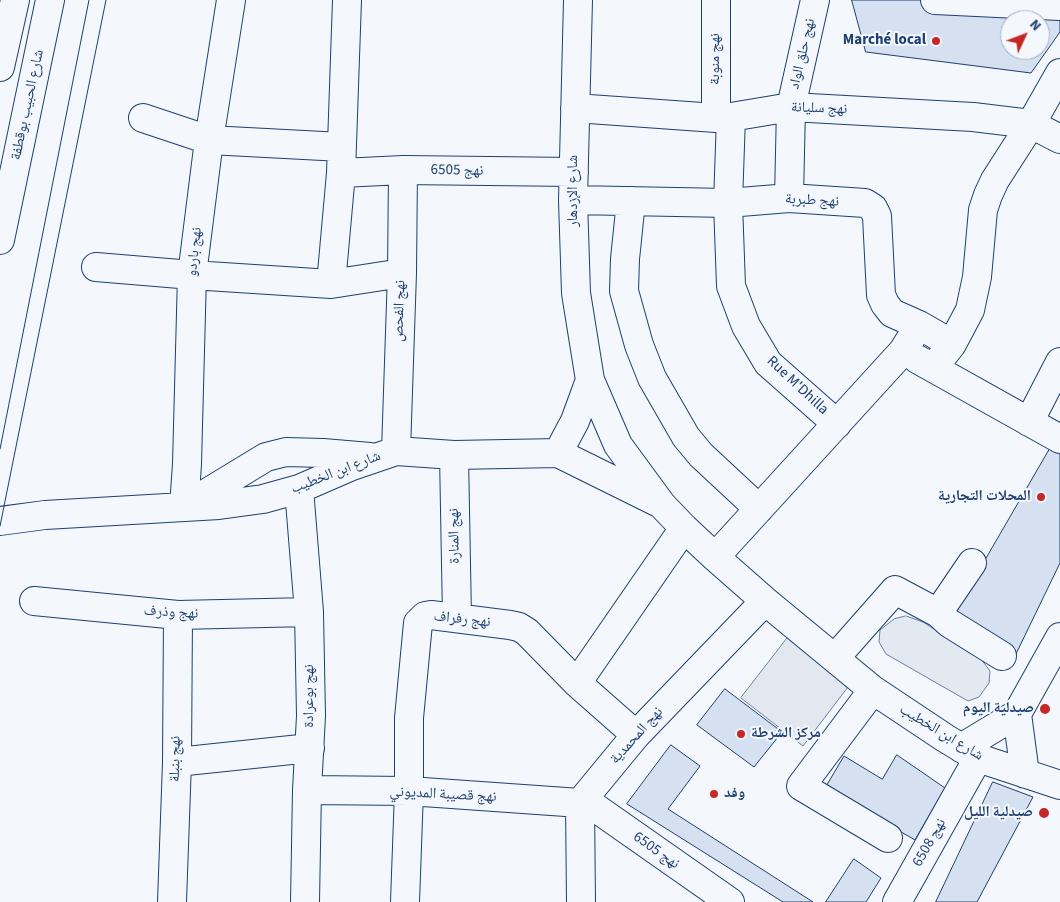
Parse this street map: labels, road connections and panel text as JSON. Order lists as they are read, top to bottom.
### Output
{
  "streets": {
    "street": [
      "نهج حلق الواد",
      "نهج منوبة",
      "شارع الحبيب بوقطفة",
      "نهج سليانة",
      "نهج 6505",
      "شارع الإزدهار",
      "نهج طبربة",
      "نهج باردو",
      "نهج الفحص",
      "Rue M'Dhilla",
      "شارع ابن الخطيب",
      "نهج المنارة",
      "نهج وذرف",
      "نهج رفراف",
      "نهج بوعرادة",
      "نهج المحمدية",
      "نهج بنبلة",
      "نهج قصيبة المديوني",
      "نهج 6508"
    ]
  },
  "crossings": [
    ["نهج حلق الواد", "نهج سليانة"],
    ["نهج حلق الواد", "نهج طبربة"],
    ["نهج منوبة", "نهج سليانة"],
    ["نهج منوبة", "نهج طبربة"],
    ["نهج منوبة", "Rue M'Dhilla"],
    ["نهج سليانة", "شارع الإزدهار"],
    ["نهج 6505", "شارع الإزدهار"],
    ["نهج 6505", "نهج باردو"],
    ["نهج 6505", "نهج الفحص"],
    ["نهج 6505", "نهج المحمدية"],
    ["نهج 6505", "نهج قصيبة المديوني"],
    ["شارع الإزدهار", "نهج طبربة"],
    ["شارع الإزدهار", "شارع ابن الخطيب"],
    ["نهج طبربة", "Rue M'Dhilla"],
    ["نهج باردو", "شارع ابن الخطيب"],
    ["نهج الفحص", "شارع ابن الخطيب"],
    ["شارع ابن الخطيب", "نهج المنارة"],
    ["شارع ابن الخطيب", "نهج بوعرادة"],
    ["شارع ابن الخطيب", "نهج المحمدية"],
    ["شارع ابن الخطيب", "نهج 6508"],
    ["نهج المنارة", "نهج رفراف"],
    ["نهج وذرف", "نهج بوعرادة"],
    ["نهج وذرف", "نهج بنبلة"],
    ["نهج رفراف", "نهج المحمدية"],
    ["نهج رفراف", "نهج قصيبة المديوني"],
    ["نهج بوعرادة", "نهج قصيبة المديوني"],
    ["نهج المحمدية", "نهج قصيبة المديوني"]
  ],
  "places": [
    "Marché local",
    "المحلات التجارية",
    "صيدلية اليوم",
    "مركز الشرطة",
    "وفد",
    "صيدلية الليل"
  ],
  "north": "top right"
}
